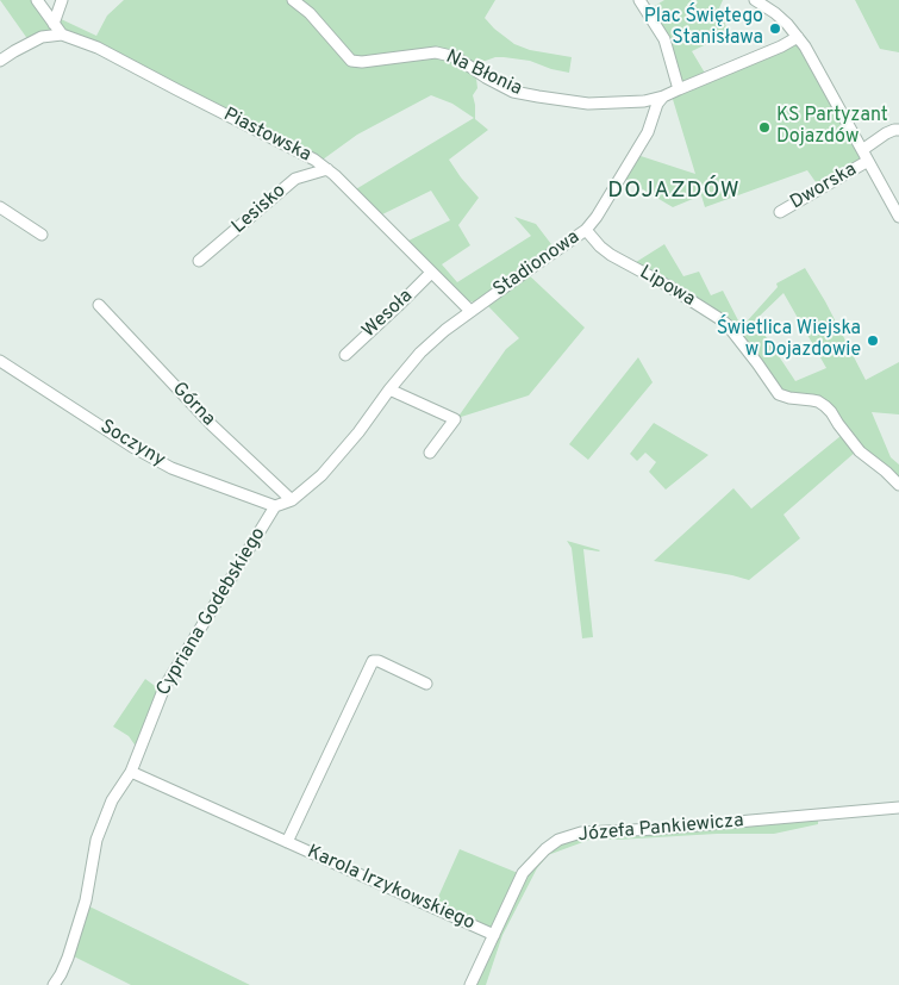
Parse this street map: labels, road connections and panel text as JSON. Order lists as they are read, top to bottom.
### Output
{
  "streets": {
    "street": [
      "Na Błonia",
      "Piastowska",
      "Dworska",
      "Lesisko",
      "Stadionowa",
      "Lipowa",
      "Wesoła",
      "Górna",
      "Soczyny",
      "Cypriana Godebskiego",
      "Józefa Pankiewicza",
      "Karola Irzykowskiego"
    ]
  },
  "crossings": [
    ["Na Błonia", "Stadionowa"],
    ["Piastowska", "Lesisko"],
    ["Piastowska", "Stadionowa"],
    ["Piastowska", "Wesoła"],
    ["Stadionowa", "Lipowa"],
    ["Stadionowa", "Górna"],
    ["Stadionowa", "Soczyny"],
    ["Stadionowa", "Cypriana Godebskiego"],
    ["Soczyny", "Cypriana Godebskiego"],
    ["Cypriana Godebskiego", "Karola Irzykowskiego"],
    ["Józefa Pankiewicza", "Karola Irzykowskiego"]
  ],
  "districts": ["DOJAZDÓW"],
  "places": ["Plac Świętego Stanisława", "KS Partyzant Dojazdów", "Świetlica Wiejska w Dojazdowie"]
}
